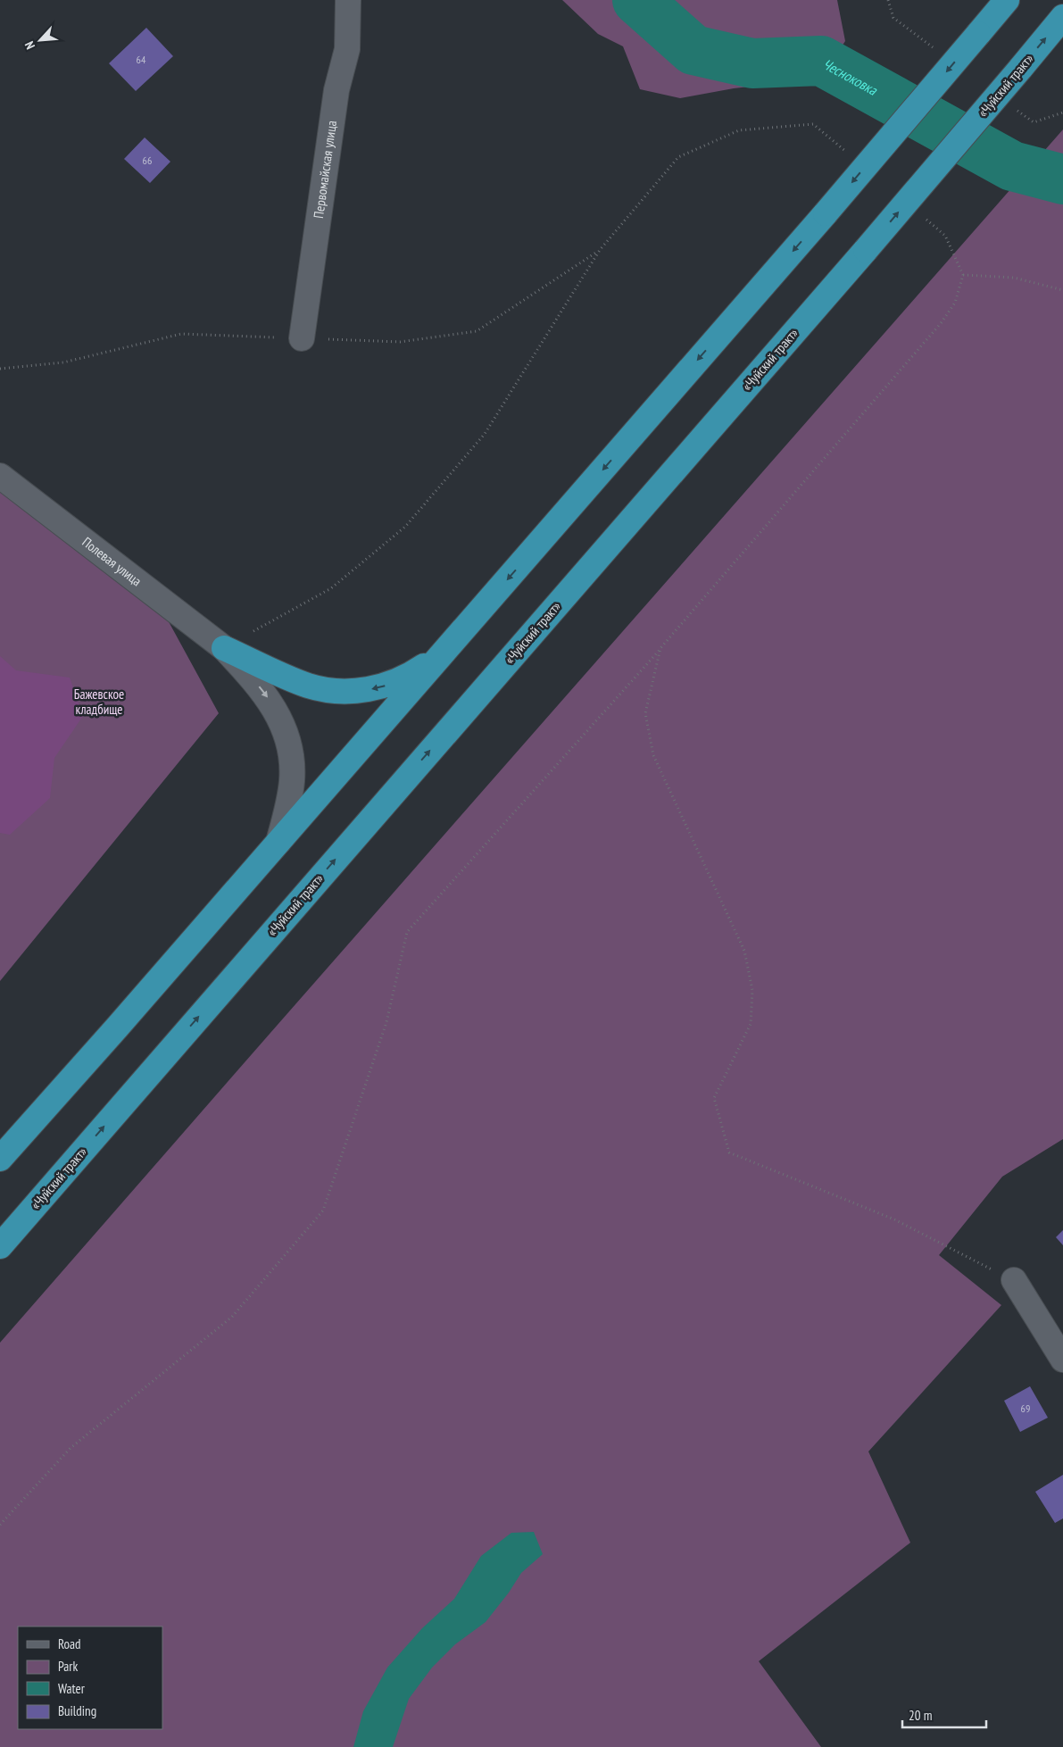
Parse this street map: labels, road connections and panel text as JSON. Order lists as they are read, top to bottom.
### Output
{
  "streets": {
    "highway": ["«Чуйский тракт»"],
    "street": ["Первомайская улица", "Полевая улица"]
  },
  "one_way": ["Полевая улица"],
  "water": ["Чесноковка"],
  "parks": ["Бажевское кладбище"],
  "house_numbers": ["64", "66", "69"],
  "legend": [
    "Road",
    "Park",
    "Water",
    "Building"
  ],
  "scale_bar": "20 m",
  "north": "bottom left"
}
